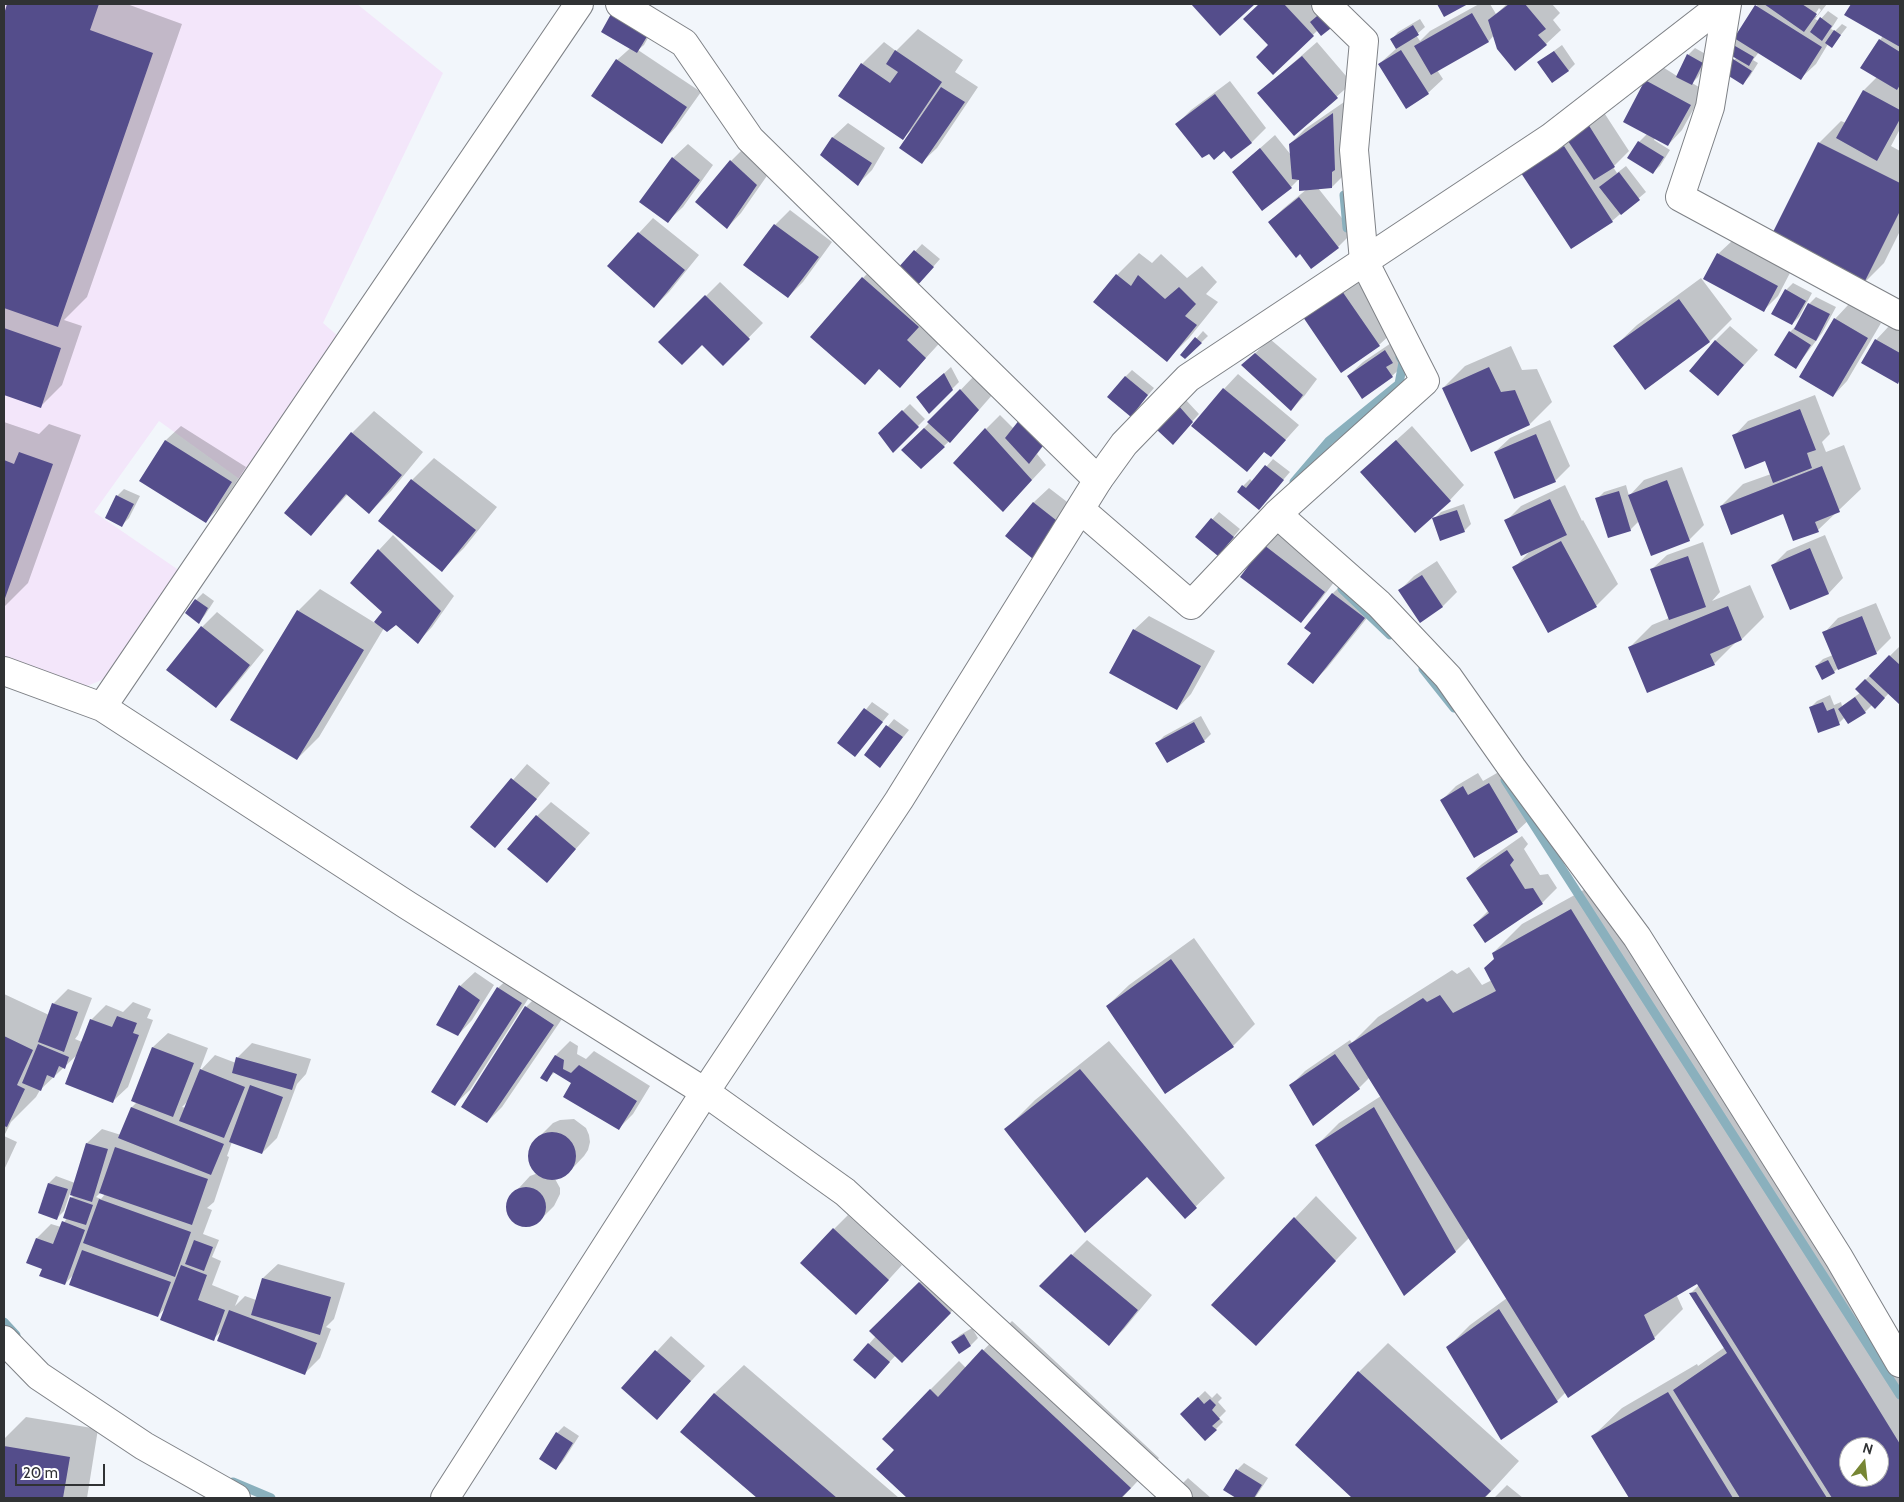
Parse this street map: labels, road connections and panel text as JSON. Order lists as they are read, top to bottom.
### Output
{
  "scale_bar": "20 m",
  "north": "top"
}
